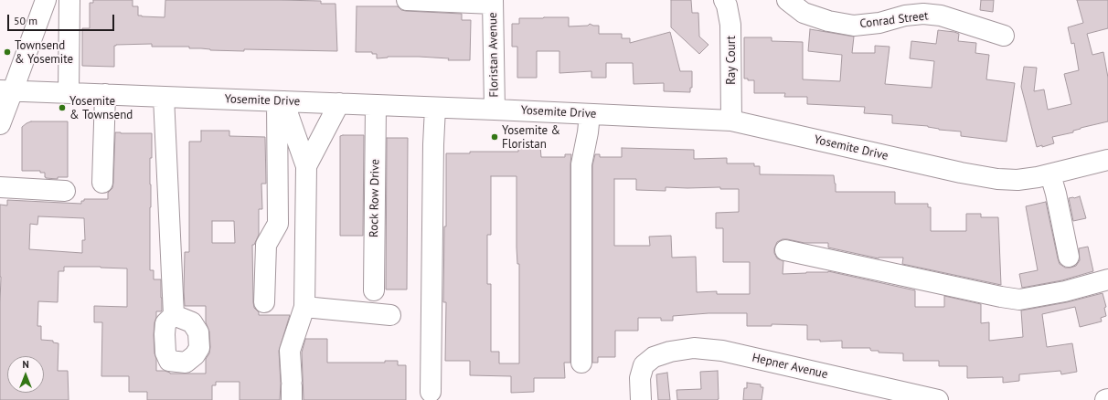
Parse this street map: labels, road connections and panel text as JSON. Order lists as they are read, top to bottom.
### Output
{
  "streets": {
    "street": [
      "Conrad Street",
      "Floristan Avenue",
      "Ray Court",
      "Yosemite Drive",
      "Rock Row Drive",
      "Hepner Avenue"
    ]
  },
  "crossings": [
    ["Floristan Avenue", "Yosemite Drive"],
    ["Ray Court", "Yosemite Drive"],
    ["Yosemite Drive", "Rock Row Drive"]
  ],
  "places": ["Townsend & Yosemite", "Yosemite & Townsend", "Yosemite & Floristan"],
  "scale_bar": "50 m",
  "north": "top"
}
